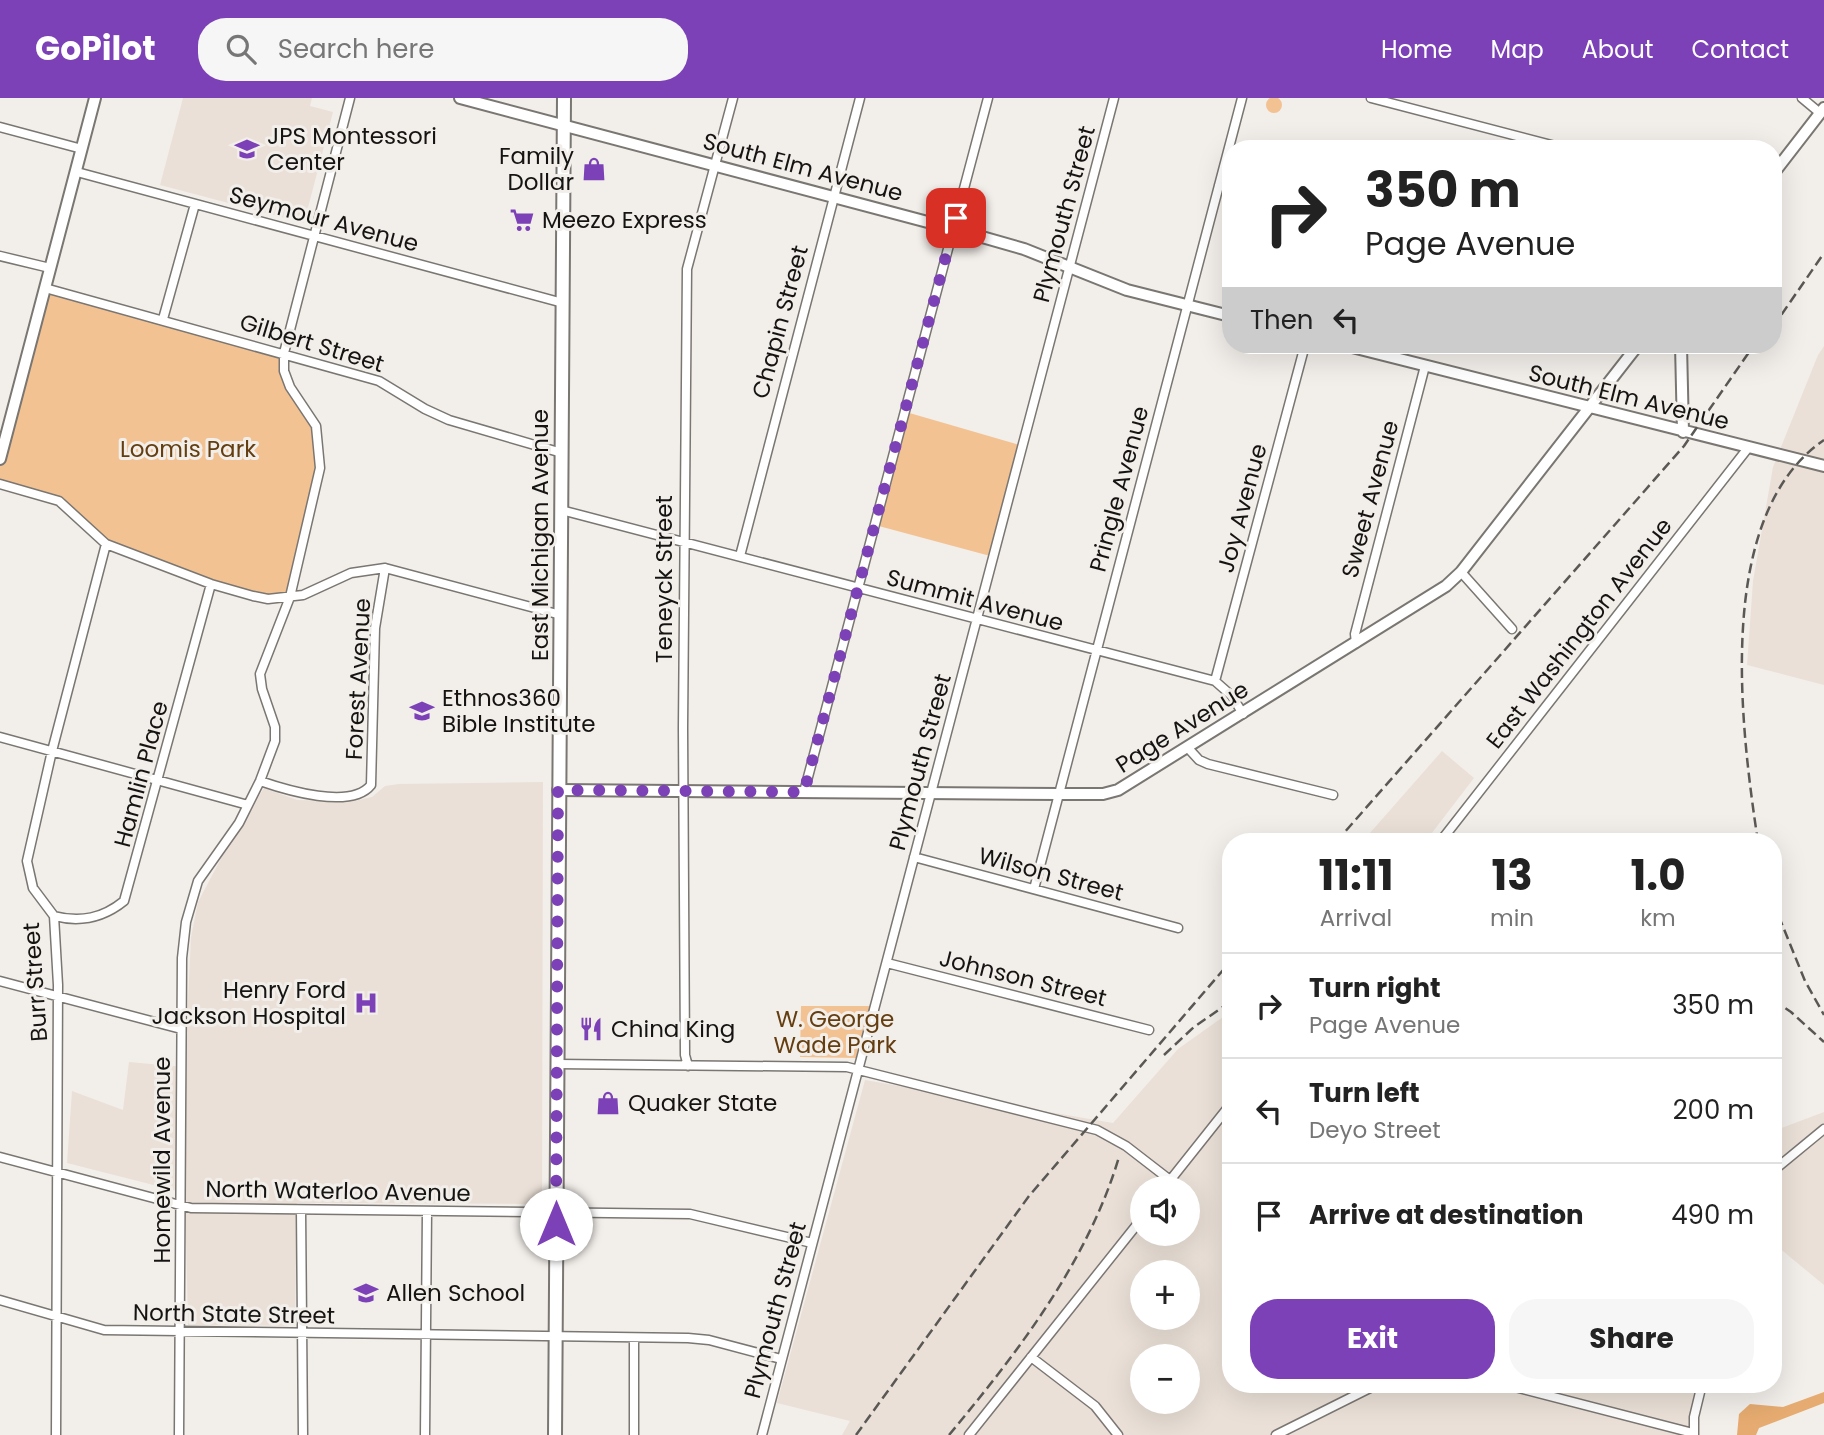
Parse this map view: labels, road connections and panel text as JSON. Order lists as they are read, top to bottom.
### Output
{
  "streets": {
    "main road": ["East Michigan Avenue"],
    "street": [
      "South Elm Avenue",
      "Plymouth Street",
      "Seymour Avenue",
      "Chapin Street",
      "Gilbert Street",
      "Pringle Avenue",
      "Sweet Avenue",
      "Joy Avenue",
      "Teneyck Street",
      "Summit Avenue",
      "East Washington Avenue",
      "Forest Avenue",
      "Page Avenue",
      "Hamlin Place",
      "Wilson Street",
      "Johnson Street",
      "Burr Street",
      "Homewild Avenue",
      "North Waterloo Avenue",
      "North State Street"
    ]
  },
  "crossings": [
    ["South Elm Avenue", "Plymouth Street"],
    ["South Elm Avenue", "Chapin Street"],
    ["South Elm Avenue", "Pringle Avenue"],
    ["South Elm Avenue", "Sweet Avenue"],
    ["South Elm Avenue", "East Michigan Avenue"],
    ["South Elm Avenue", "Teneyck Street"],
    ["South Elm Avenue", "East Washington Avenue"],
    ["South Elm Avenue", "Page Avenue"],
    ["Plymouth Street", "Summit Avenue"],
    ["Plymouth Street", "Page Avenue"],
    ["Plymouth Street", "Wilson Street"],
    ["Plymouth Street", "Johnson Street"],
    ["Plymouth Street", "North Waterloo Avenue"],
    ["Plymouth Street", "North State Street"],
    ["Seymour Avenue", "East Michigan Avenue"],
    ["Seymour Avenue", "Homewild Avenue"],
    ["Chapin Street", "Summit Avenue"],
    ["Gilbert Street", "East Michigan Avenue"],
    ["Gilbert Street", "Homewild Avenue"],
    ["Pringle Avenue", "Summit Avenue"],
    ["Pringle Avenue", "Page Avenue"],
    ["Pringle Avenue", "Wilson Street"],
    ["Sweet Avenue", "Page Avenue"],
    ["Joy Avenue", "Summit Avenue"],
    ["East Michigan Avenue", "Summit Avenue"],
    ["East Michigan Avenue", "Page Avenue"],
    ["East Michigan Avenue", "North Waterloo Avenue"],
    ["East Michigan Avenue", "North State Street"],
    ["Teneyck Street", "Summit Avenue"],
    ["Teneyck Street", "Page Avenue"],
    ["Forest Avenue", "Homewild Avenue"],
    ["Hamlin Place", "Burr Street"],
    ["Burr Street", "North Waterloo Avenue"],
    ["Burr Street", "North State Street"],
    ["Homewild Avenue", "North Waterloo Avenue"],
    ["Homewild Avenue", "North State Street"]
  ],
  "parks": ["Loomis Park", "W. George Wade Park"],
  "places": {
    "school or university": ["JPS Montessori Center", "Ethnos360 Bible Institute", "Allen School"],
    "shop": ["Family Dollar", "Quaker State"],
    "supermarket": ["Meezo Express"],
    "hospital": ["Henry Ford Jackson Hospital"],
    "restaurant": ["China King"]
  },
  "page": {
    "header": "GoPilot",
    "search": "Search here",
    "nav": [
      "Home",
      "Map",
      "About",
      "Contact"
    ],
    "turn": ["350 m", "Page Avenue"],
    "then": "Then",
    "eta": [
      "11:11",
      "Arrival",
      "13",
      "min",
      "1.0",
      "km"
    ],
    "list": [
      {
        "name": "Turn right",
        "note": "Page Avenue",
        "value": "350 m"
      },
      {
        "name": "Turn left",
        "note": "Deyo Street",
        "value": "200 m"
      },
      {
        "name": "Arrive at destination",
        "value": "490 m"
      }
    ],
    "map_buttons": ["+", "−"],
    "buttons": ["Exit", "Share"]
  }
}
